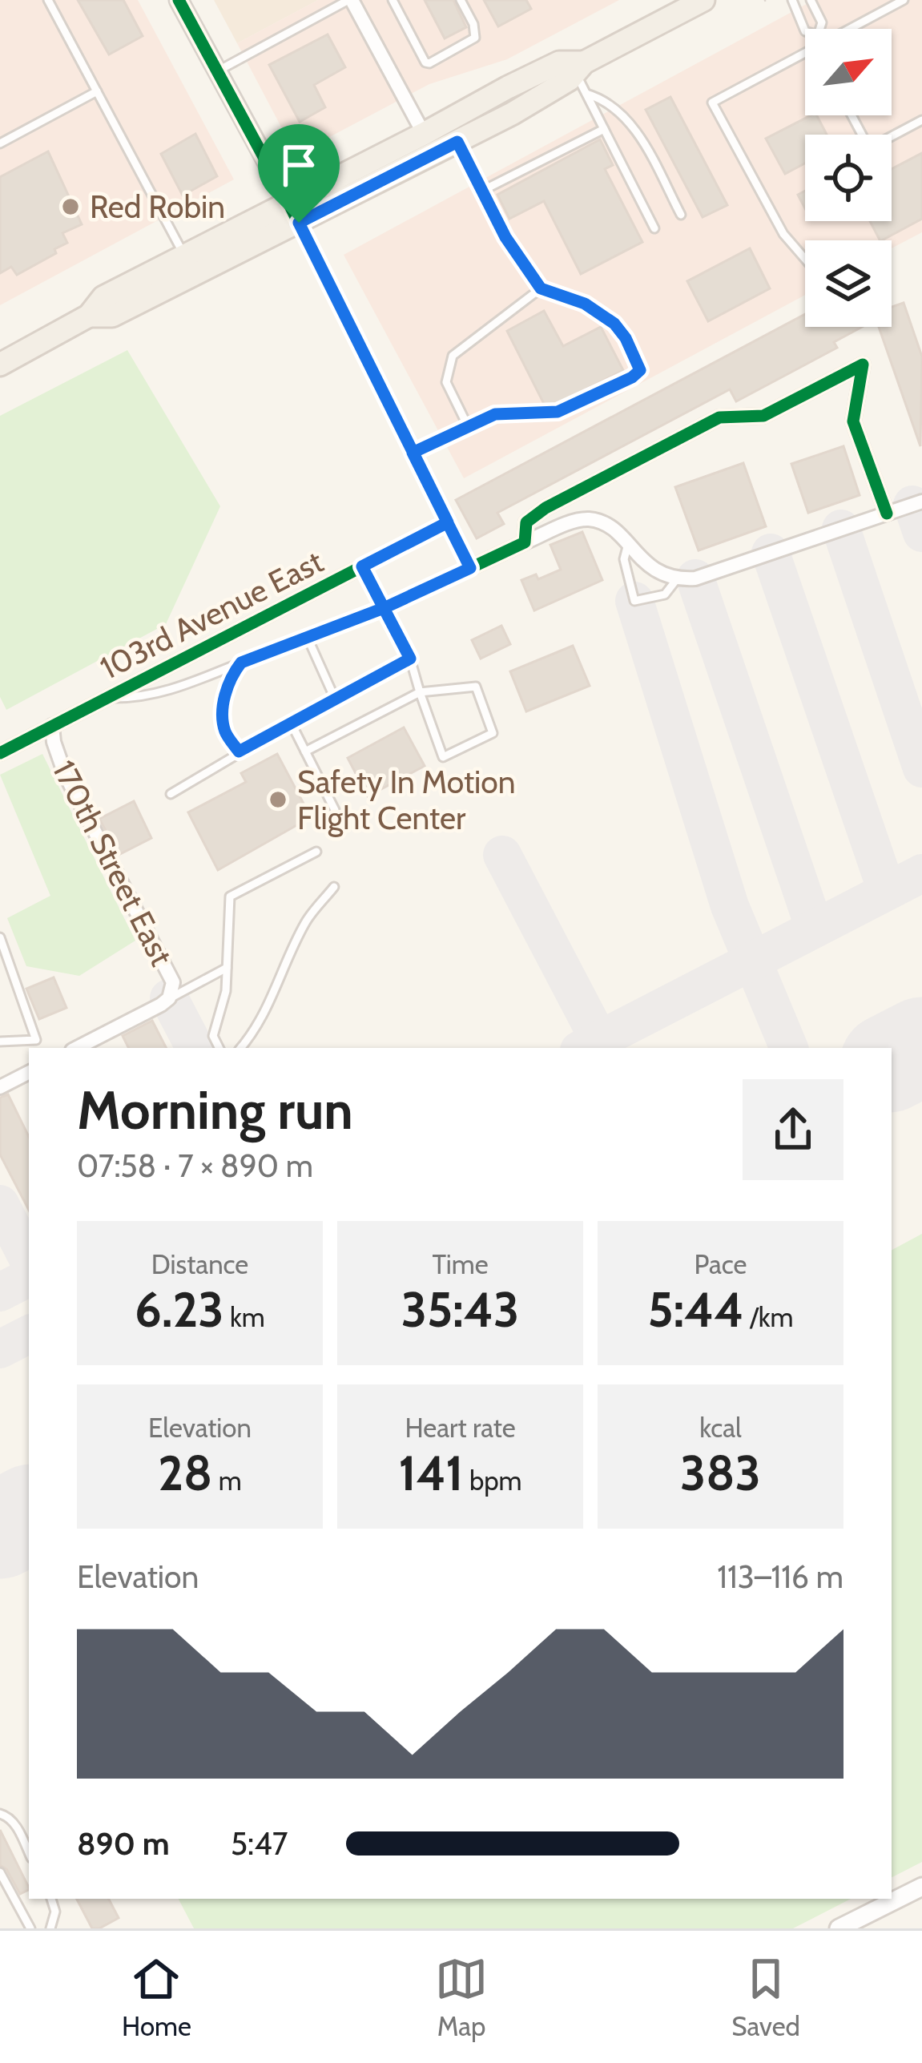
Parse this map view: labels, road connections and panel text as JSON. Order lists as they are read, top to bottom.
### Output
{
  "streets": {
    "street": ["103rd Avenue East", "170th Street East"]
  },
  "crossings": [
    ["103rd Avenue East", "170th Street East"]
  ],
  "places": ["Red Robin", "Safety In Motion Flight Center"],
  "north": "top right",
  "page": {
    "heading": ["Morning run", "07:58 · 7 × 890 m"],
    "stats": [
      ["Distance", "6.23 km"],
      ["Time", "35:43"],
      ["Pace", "5:44 /km"],
      ["Elevation", "28 m"],
      ["Heart rate", "141 bpm"],
      ["kcal", "383"]
    ],
    "chart": ["Elevation", "113–116 m"],
    "list": [
      {
        "name": "890 m",
        "note": "5:47"
      }
    ],
    "tabs": ["Home", "Map", "Saved"]
  }
}
